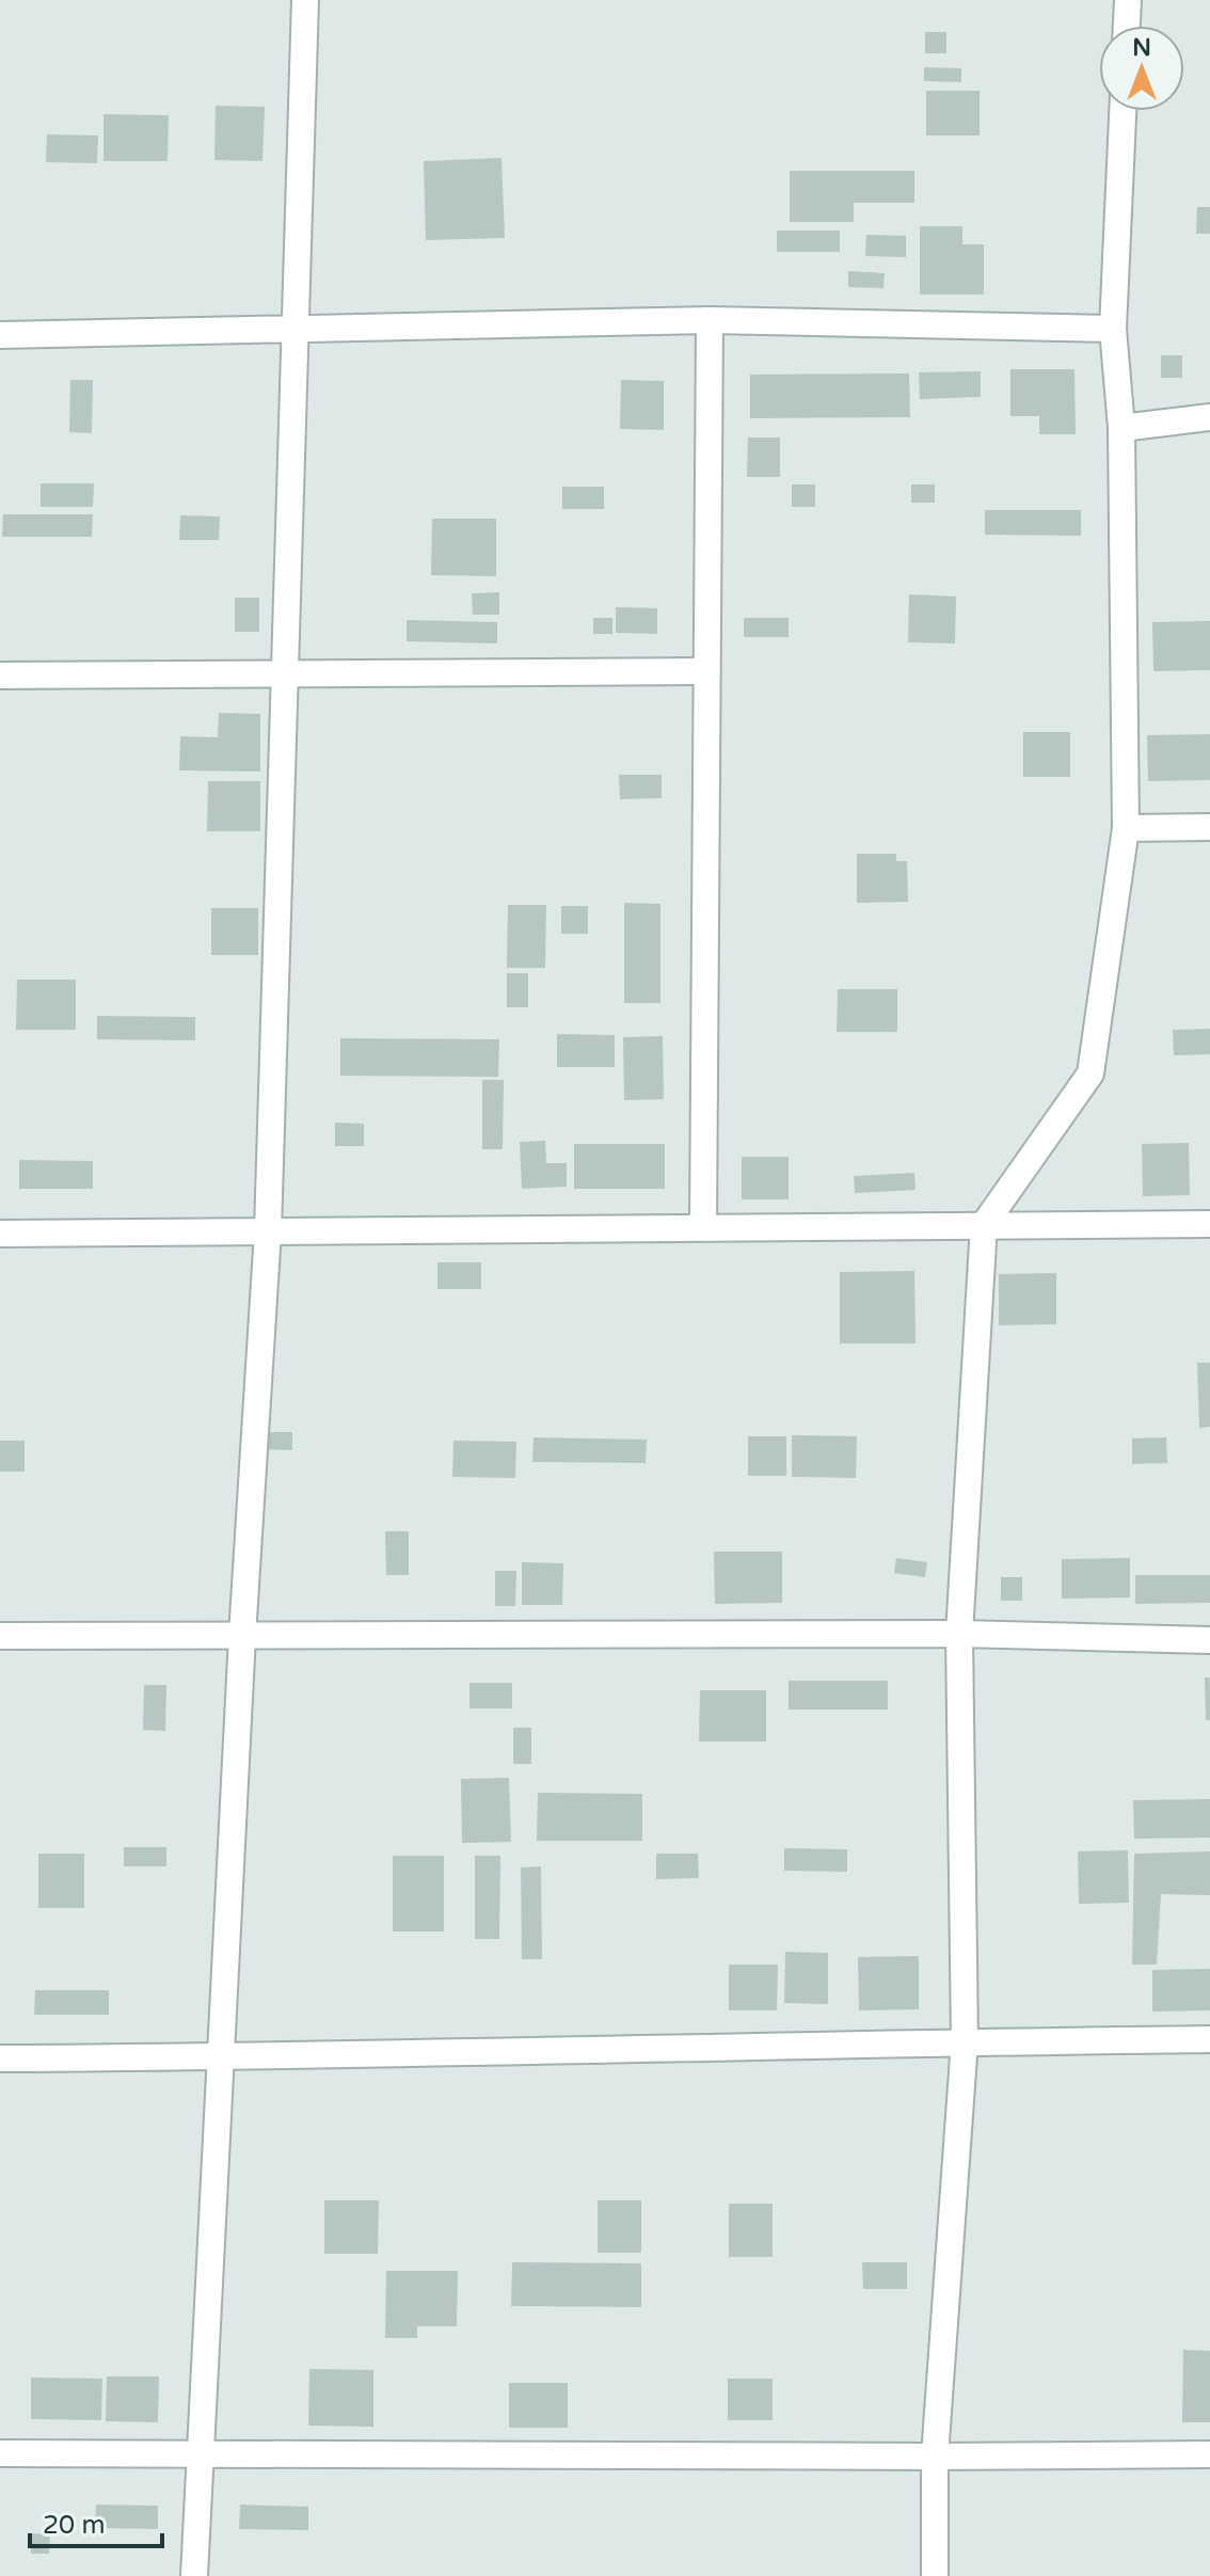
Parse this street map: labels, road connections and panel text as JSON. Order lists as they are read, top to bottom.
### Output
{
  "scale_bar": "20 m",
  "north": "top"
}
